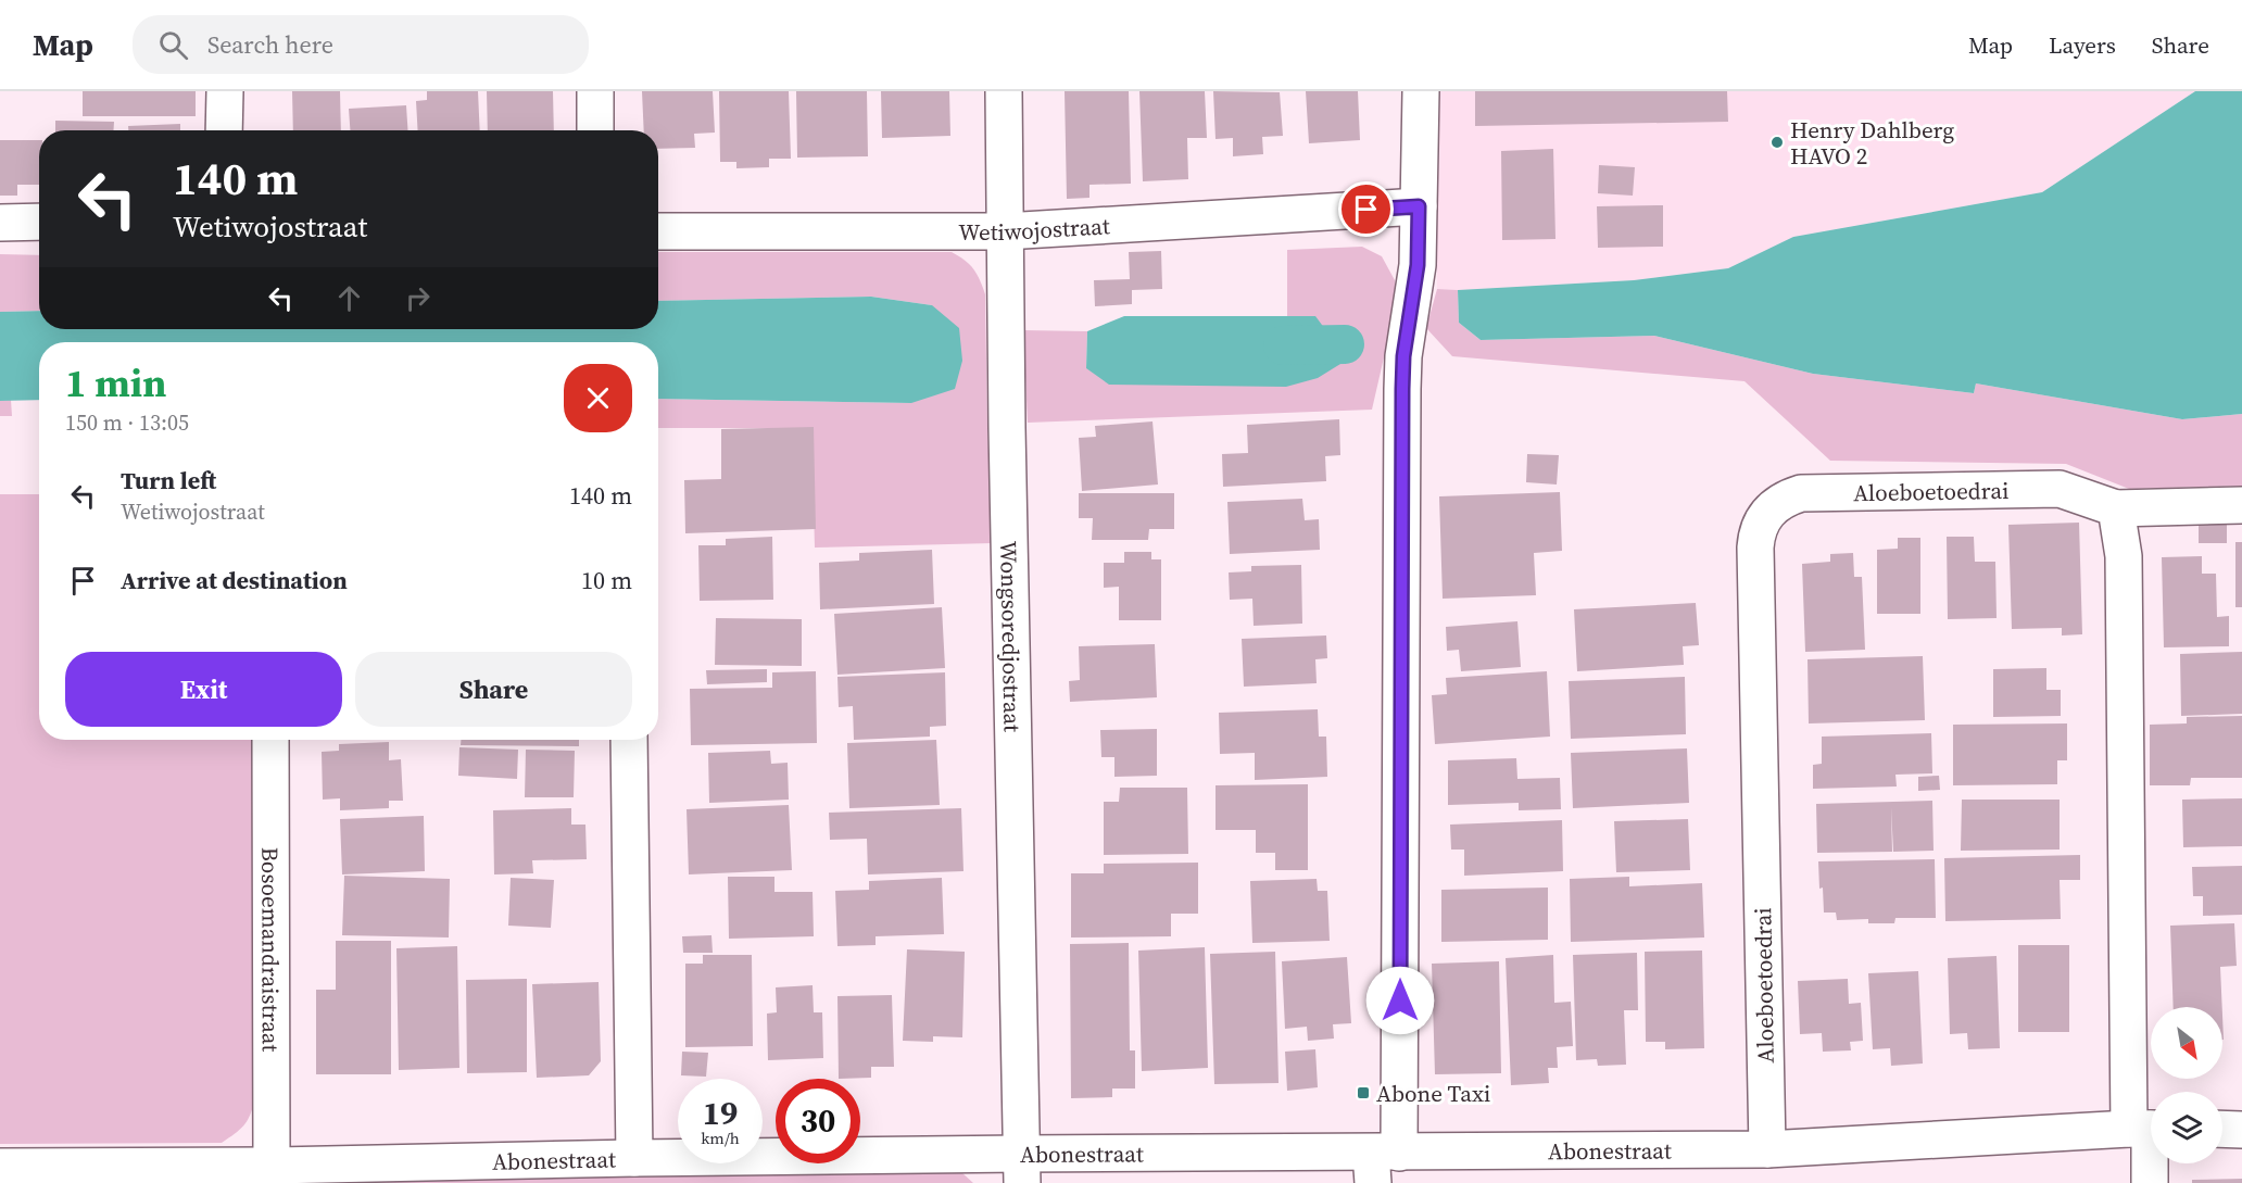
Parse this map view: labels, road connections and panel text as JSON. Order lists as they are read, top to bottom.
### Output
{
  "streets": {
    "street": [
      "Wetiwojostraat",
      "Aloeboetoedrai",
      "Wongsoredjostraat",
      "Bosoemandraistraat",
      "Abonestraat"
    ]
  },
  "crossings": [
    ["Wetiwojostraat", "Wongsoredjostraat"],
    ["Aloeboetoedrai", "Abonestraat"],
    ["Wongsoredjostraat", "Abonestraat"],
    ["Bosoemandraistraat", "Abonestraat"]
  ],
  "places": {
    "other": ["Henry Dahlberg HAVO 2"],
    "transit": ["Abone Taxi"]
  },
  "north": "bottom right",
  "page": {
    "header": "Map",
    "search": "Search here",
    "nav": ["Map", "Layers", "Share"],
    "turn": ["140 m", "Wetiwojostraat"],
    "heading": ["1 min", "150 m · 13:05"],
    "list": [
      {
        "name": "Turn left",
        "note": "Wetiwojostraat",
        "value": "140 m"
      },
      {
        "name": "Arrive at destination",
        "value": "10 m"
      }
    ],
    "buttons": ["Exit", "Share"],
    "speed": "19 km/h",
    "limit": "30"
  }
}
